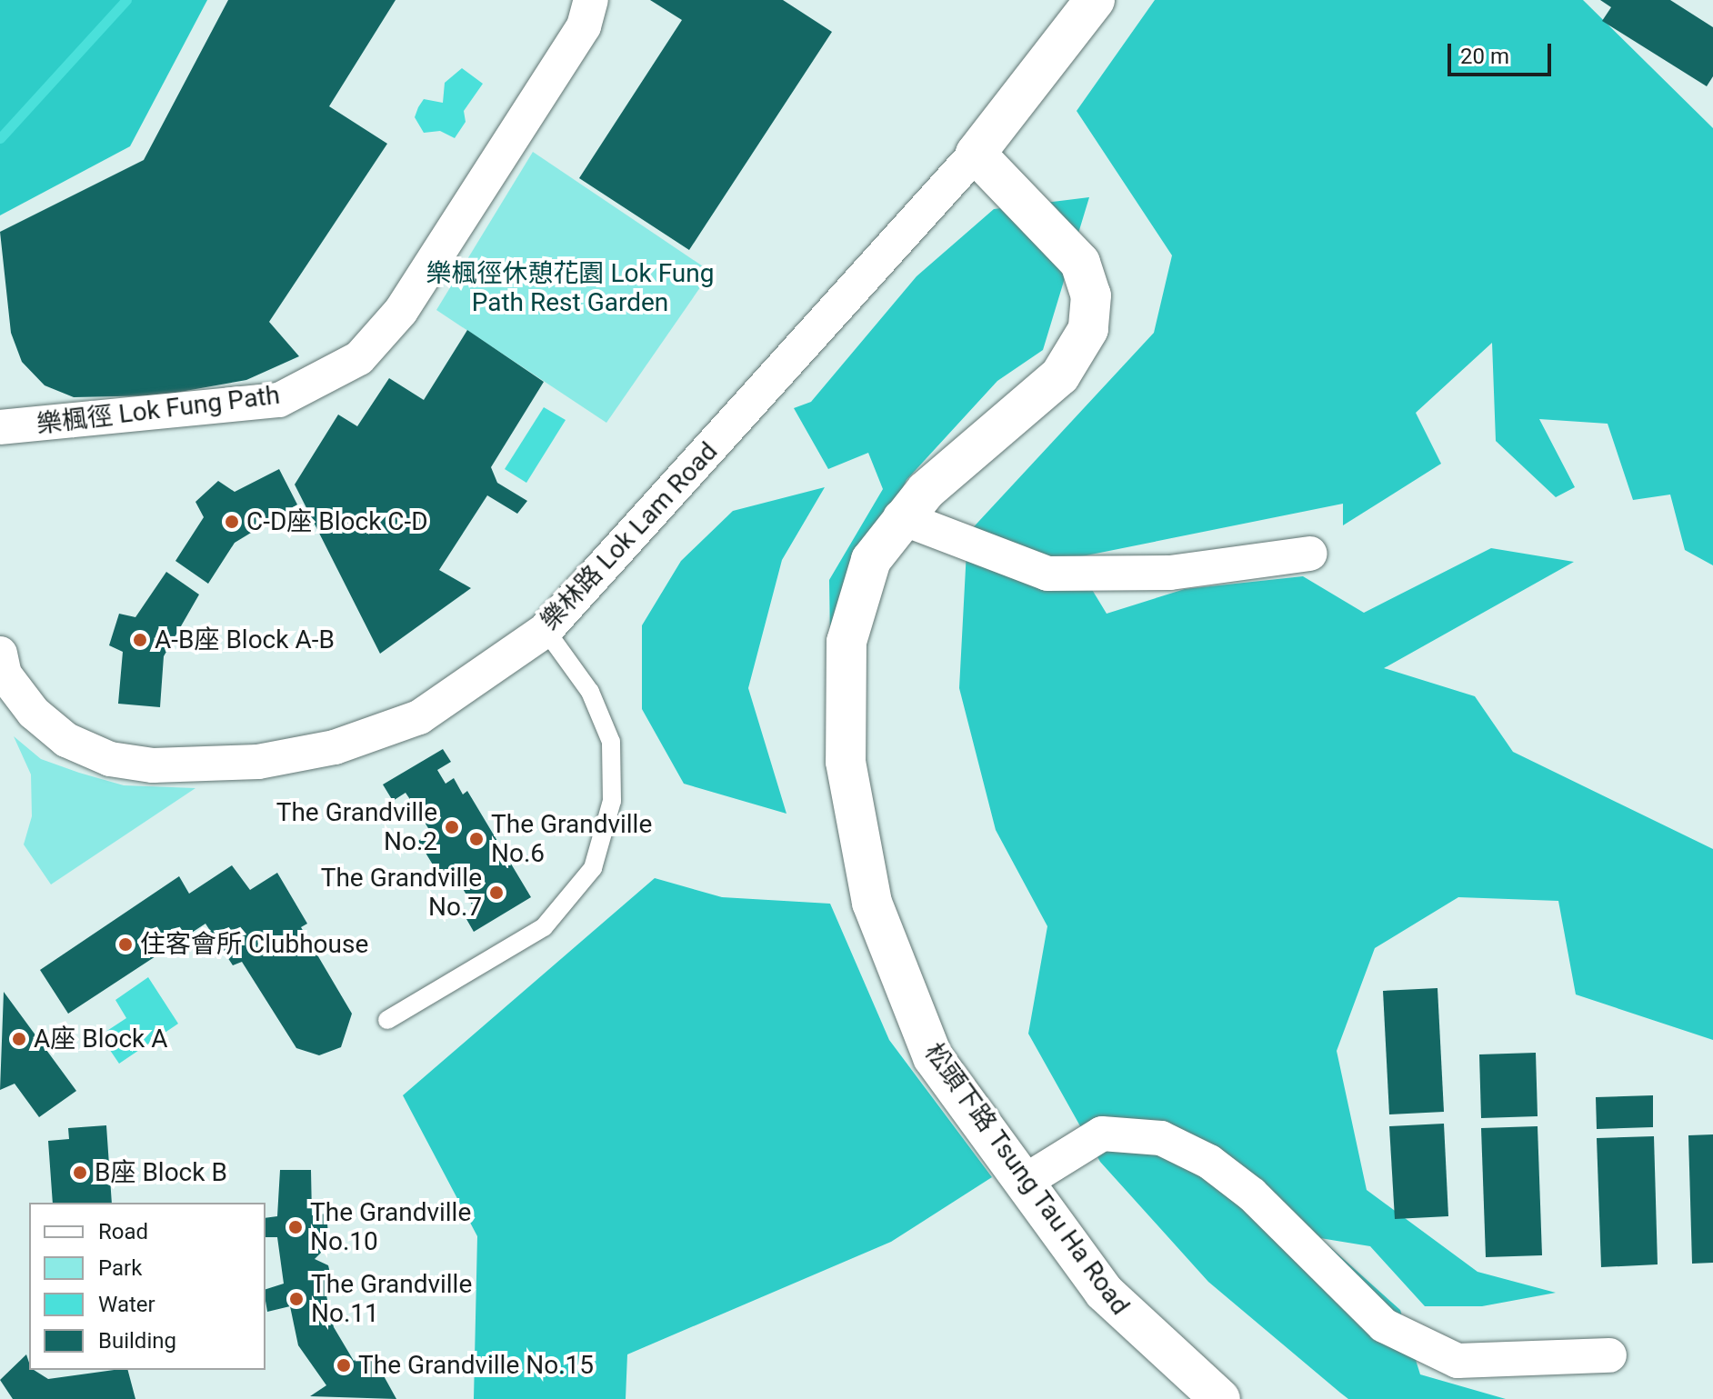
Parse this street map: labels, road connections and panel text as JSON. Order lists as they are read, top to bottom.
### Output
{
  "streets": {
    "street": ["樂楓徑 Lok Fung Path", "樂林路 Lok Lam Road", "松頭下路 Tsung Tau Ha Road"]
  },
  "crossings": [
    ["樂林路 Lok Lam Road", "松頭下路 Tsung Tau Ha Road"]
  ],
  "parks": ["樂楓徑休憩花園 Lok Fung Path Rest Garden"],
  "places": [
    "C-D座 Block C-D",
    "A-B座 Block A-B",
    "The Grandville No.2",
    "The Grandville No.6",
    "The Grandville No.7",
    "住客會所 Clubhouse",
    "A座 Block A",
    "B座 Block B",
    "The Grandville No.10",
    "The Grandville No.11",
    "The Grandville No.15"
  ],
  "legend": [
    "Road",
    "Park",
    "Water",
    "Building"
  ],
  "scale_bar": "20 m"
}
